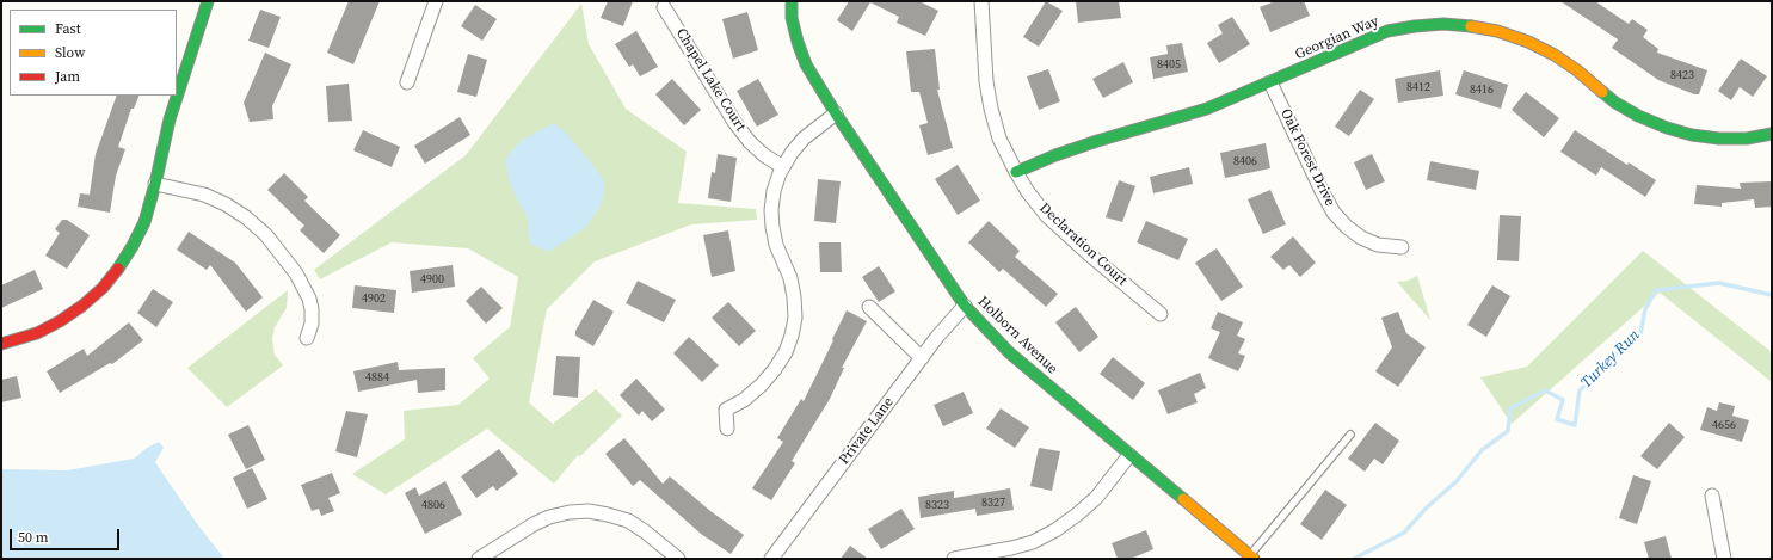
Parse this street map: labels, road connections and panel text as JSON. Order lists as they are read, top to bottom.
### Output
{
  "streets": {
    "street": [
      "Georgian Way",
      "Chapel Lake Court",
      "Oak Forest Drive",
      "Declaration Court",
      "Holborn Avenue",
      "Private Lane"
    ]
  },
  "crossings": [
    ["Georgian Way", "Oak Forest Drive"],
    ["Georgian Way", "Declaration Court"],
    ["Holborn Avenue", "Private Lane"]
  ],
  "water": ["Turkey Run"],
  "house_numbers": [
    "8405",
    "8423",
    "8412",
    "8416",
    "8406",
    "4900",
    "4902",
    "4884",
    "4656",
    "8327",
    "4806",
    "8323"
  ],
  "legend": ["Fast", "Slow", "Jam"],
  "scale_bar": "50 m"
}
